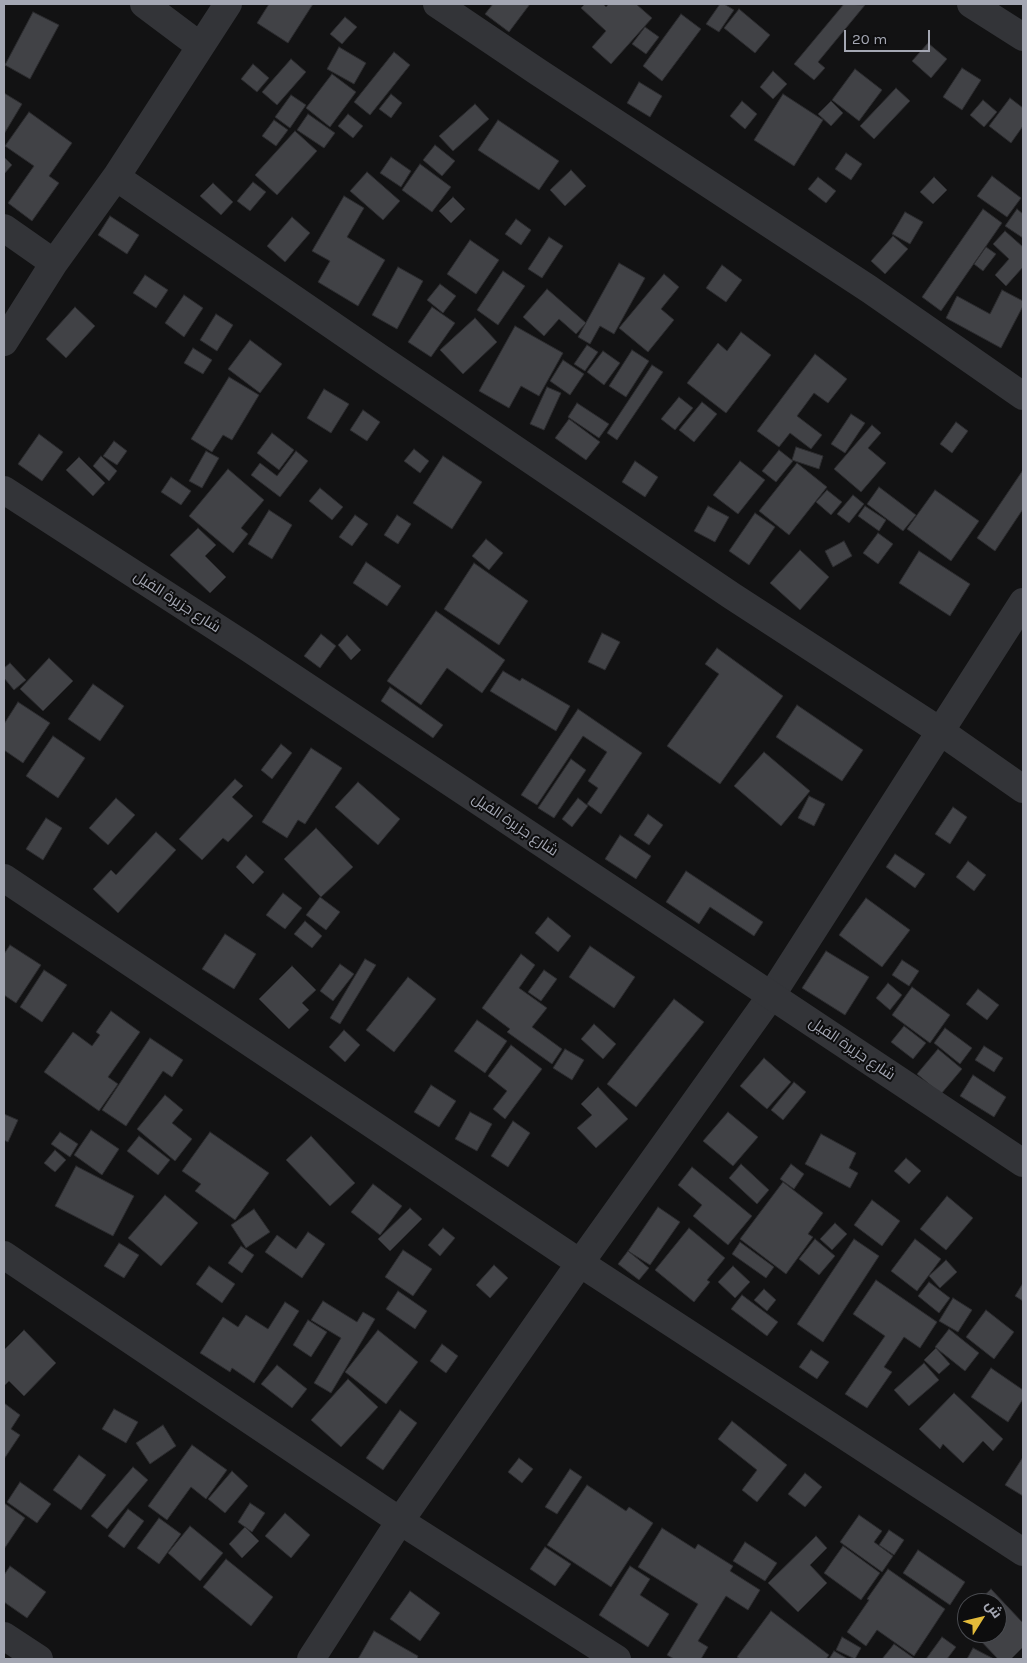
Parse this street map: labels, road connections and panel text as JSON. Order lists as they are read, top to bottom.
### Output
{
  "streets": {
    "street": ["شارع جزيرة الفيل"]
  },
  "scale_bar": "20 m",
  "north": "top right"
}
